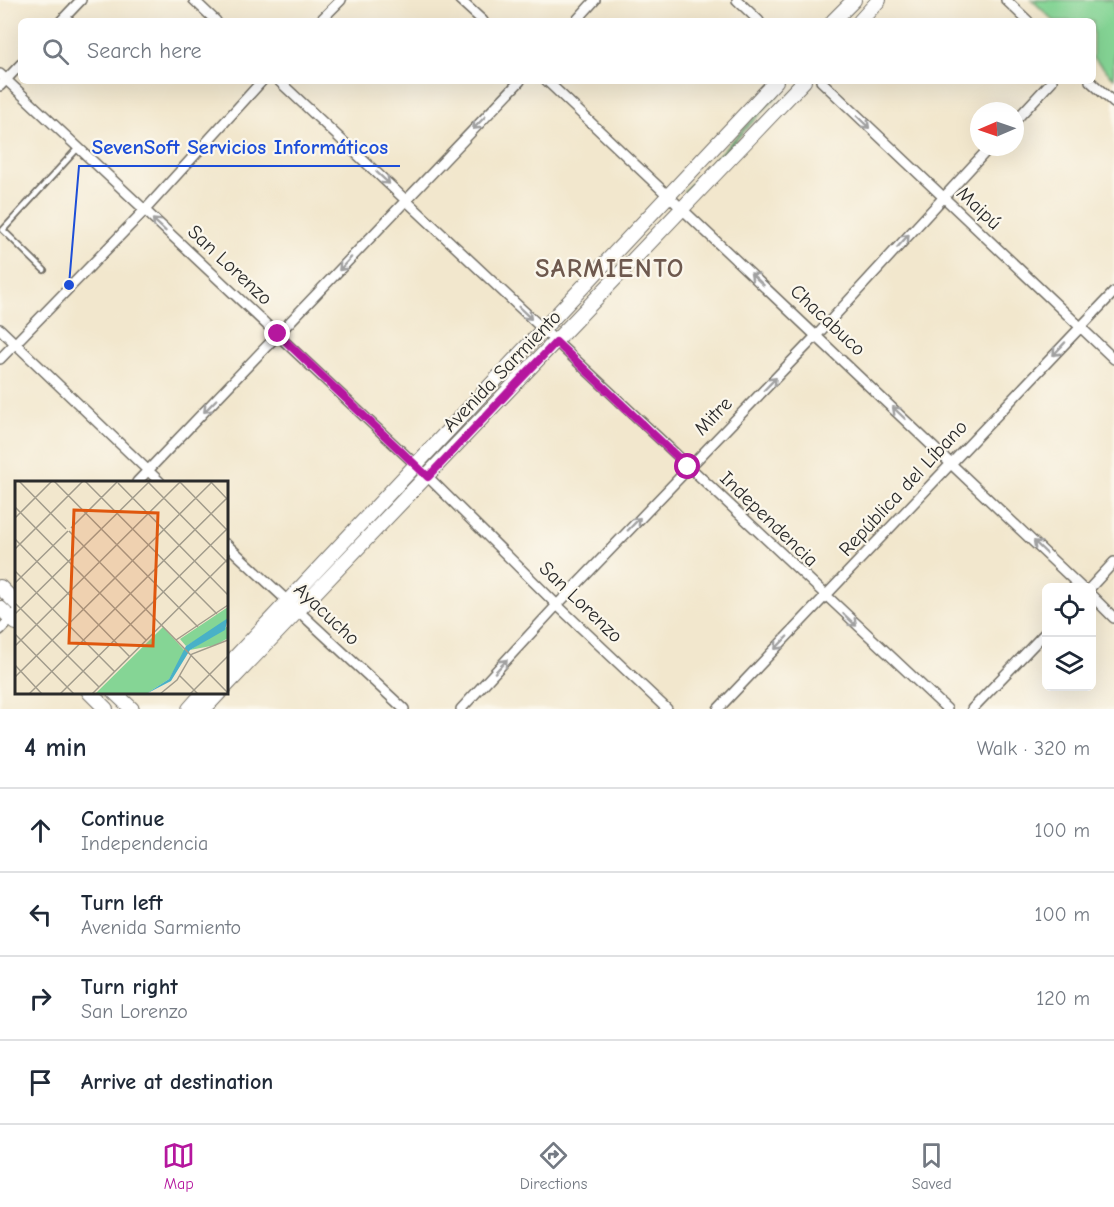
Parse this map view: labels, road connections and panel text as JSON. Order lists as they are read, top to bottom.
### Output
{
  "streets": {
    "main road": ["Avenida Sarmiento"],
    "street": [
      "Maipú",
      "San Lorenzo",
      "Chacabuco",
      "Mitre",
      "República del Líbano",
      "Independencia",
      "Ayacucho"
    ]
  },
  "crossings": [
    ["Maipú", "Mitre"],
    ["Maipú", "República del Líbano"],
    ["San Lorenzo", "Avenida Sarmiento"],
    ["San Lorenzo", "Mitre"],
    ["Chacabuco", "Avenida Sarmiento"],
    ["Chacabuco", "Mitre"],
    ["Chacabuco", "República del Líbano"],
    ["Avenida Sarmiento", "Independencia"],
    ["Avenida Sarmiento", "Ayacucho"],
    ["Mitre", "Independencia"],
    ["República del Líbano", "Independencia"]
  ],
  "one_way": [
    "Maipú",
    "Chacabuco",
    "Mitre",
    "República del Líbano",
    "Independencia"
  ],
  "districts": ["SARMIENTO"],
  "places": ["SevenSoft Servicios Informáticos"],
  "north": "left",
  "page": {
    "search": "Search here",
    "heading": ["4 min", "Walk · 320 m"],
    "list": [
      ["Continue", "Independencia", "100 m"],
      ["Turn left", "Avenida Sarmiento", "100 m"],
      ["Turn right", "San Lorenzo", "120 m"],
      "Arrive at destination"
    ],
    "nav": ["Map", "Directions", "Saved"]
  }
}
